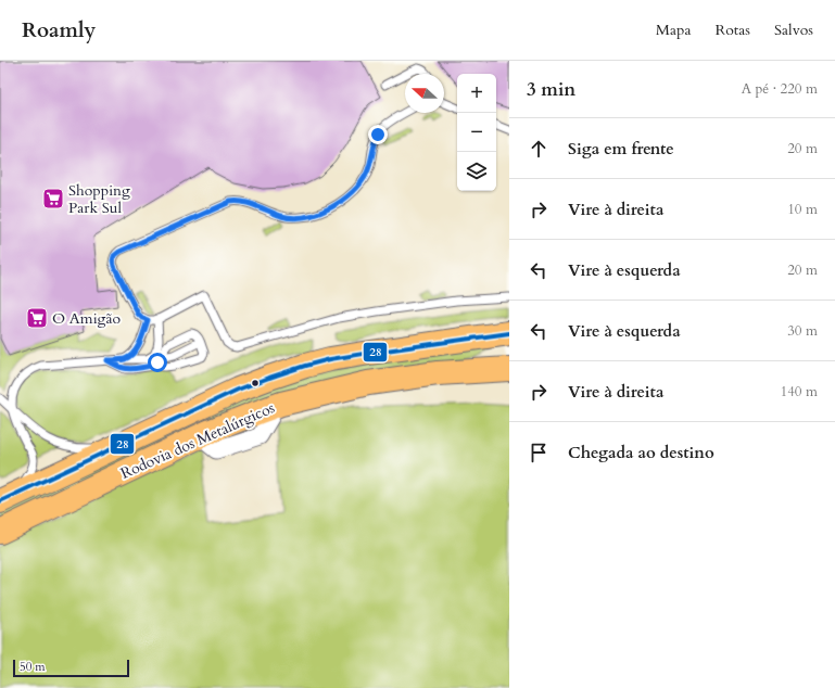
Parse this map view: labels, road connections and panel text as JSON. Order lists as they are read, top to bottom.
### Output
{
  "streets": {
    "main road": ["Rodovia dos Metalúrgicos"]
  },
  "places": {
    "supermarket": ["Shopping Park Sul", "O Amigão"]
  },
  "lines": ["transit line 28"],
  "scale_bar": "50 m",
  "north": "left",
  "page": {
    "header": "Roamly",
    "nav": ["Mapa", "Rotas", "Salvos"],
    "heading": ["3 min", "A pé · 220 m"],
    "map_buttons": ["+", "−"],
    "list": [
      ["Siga em frente", "20 m"],
      ["Vire à direita", "10 m"],
      ["Vire à esquerda", "20 m"],
      ["Vire à esquerda", "30 m"],
      ["Vire à direita", "140 m"],
      "Chegada ao destino"
    ],
    "scale": "50 m"
  }
}
